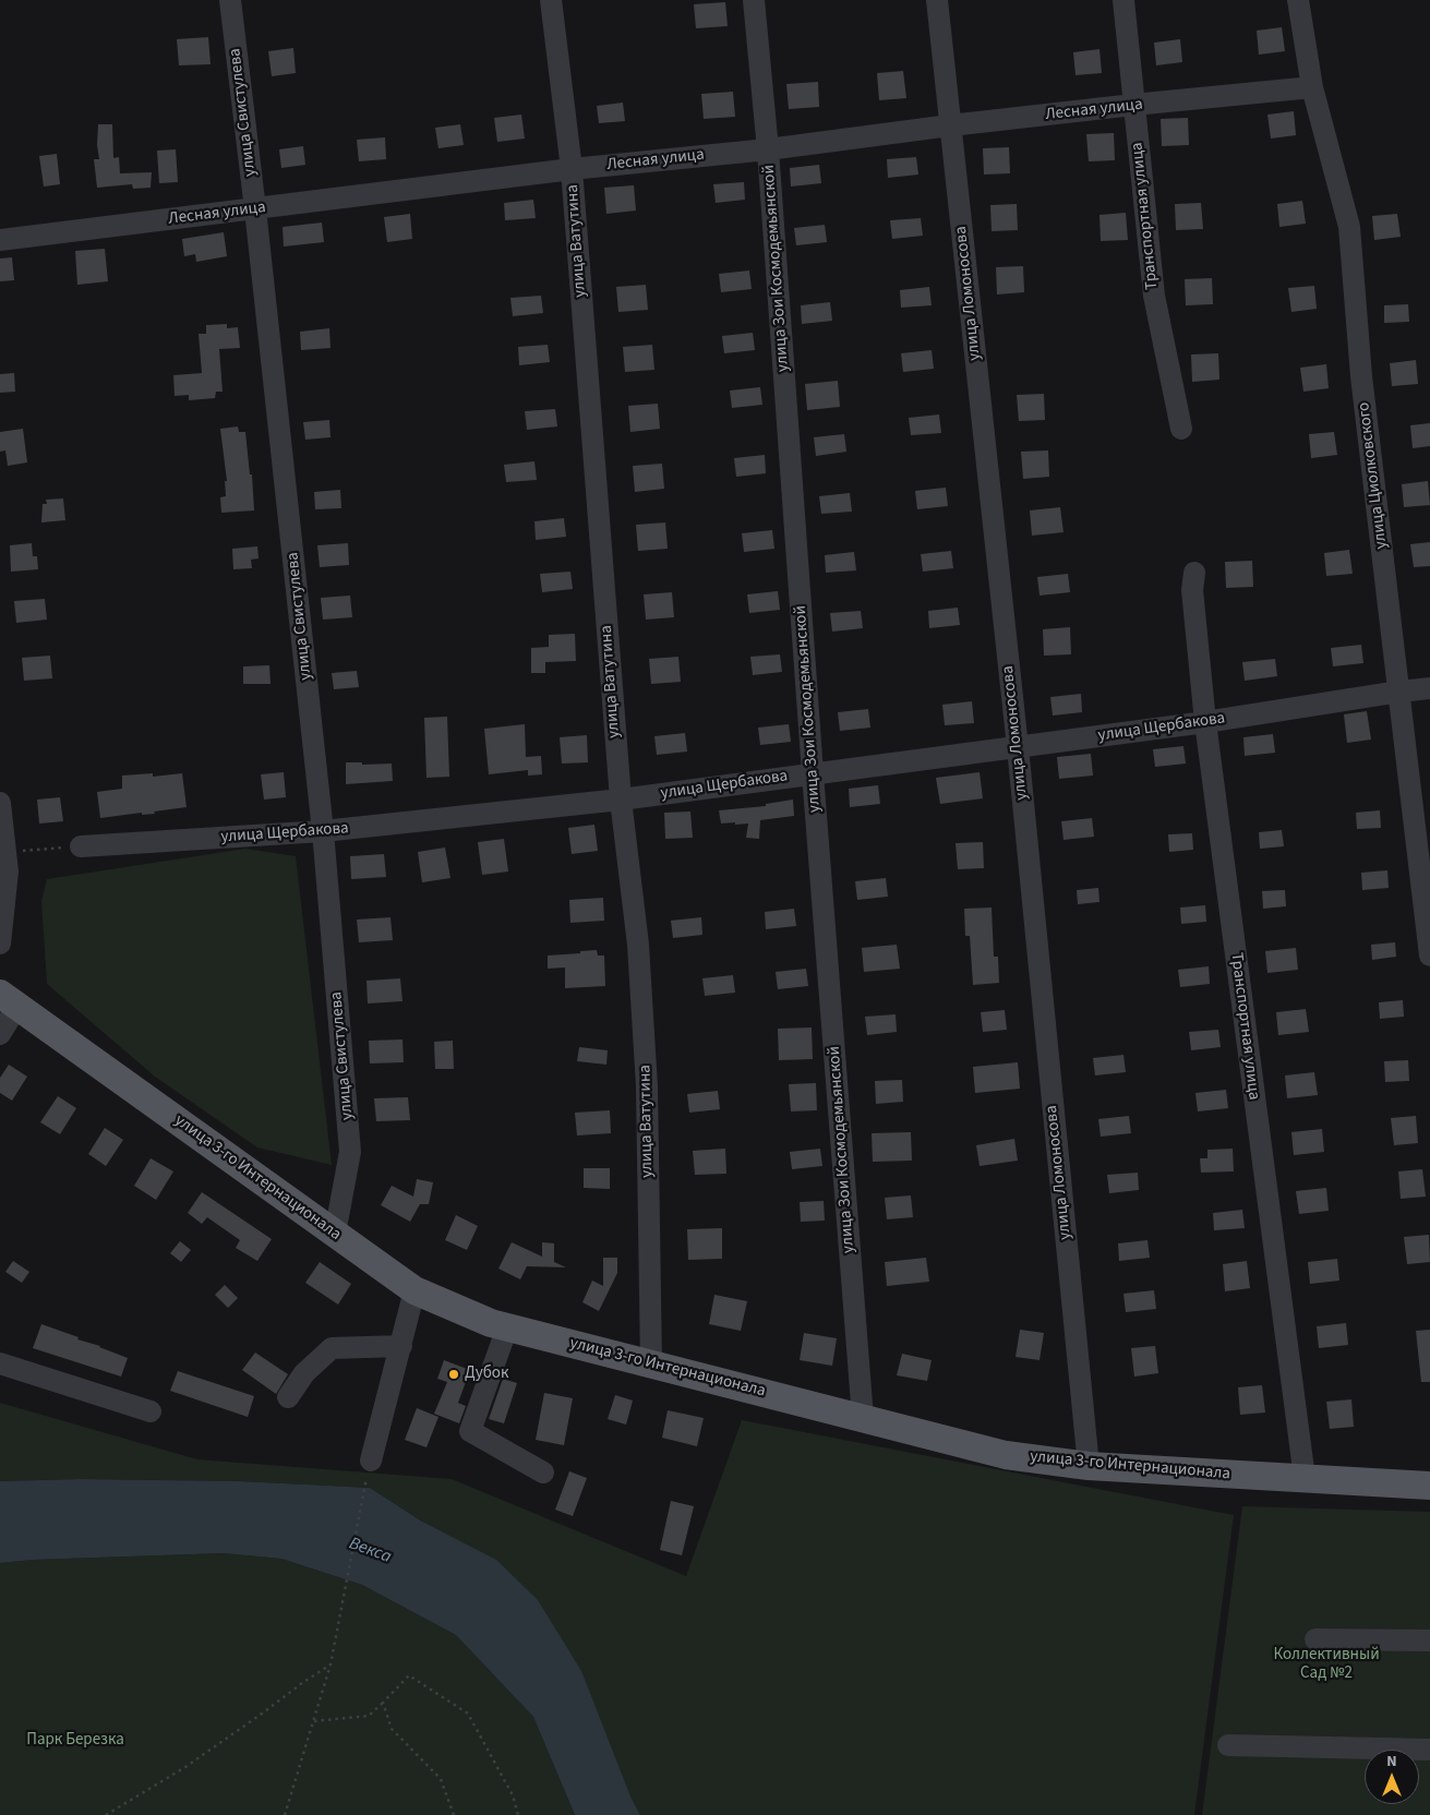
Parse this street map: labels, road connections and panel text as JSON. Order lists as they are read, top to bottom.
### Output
{
  "streets": {
    "main road": ["улица 3-го Интернационала"],
    "street": [
      "Лесная улица",
      "улица Свистулева",
      "Транспортная улица",
      "улица Ватутина",
      "улица Зои Космодемьянской",
      "улица Ломоносова",
      "улица Циолковского",
      "улица Щербакова"
    ]
  },
  "crossings": [
    ["Лесная улица", "улица Свистулева"],
    ["Лесная улица", "Транспортная улица"],
    ["Лесная улица", "улица Ватутина"],
    ["Лесная улица", "улица Зои Космодемьянской"],
    ["Лесная улица", "улица Ломоносова"],
    ["Лесная улица", "улица Циолковского"],
    ["улица Свистулева", "улица Щербакова"],
    ["улица Свистулева", "улица 3-го Интернационала"],
    ["Транспортная улица", "улица Щербакова"],
    ["Транспортная улица", "улица 3-го Интернационала"],
    ["улица Ватутина", "улица Щербакова"],
    ["улица Ватутина", "улица 3-го Интернационала"],
    ["улица Зои Космодемьянской", "улица Щербакова"],
    ["улица Зои Космодемьянской", "улица 3-го Интернационала"],
    ["улица Ломоносова", "улица Щербакова"],
    ["улица Ломоносова", "улица 3-го Интернационала"],
    ["улица Циолковского", "улица Щербакова"]
  ],
  "water": ["Векса"],
  "parks": ["Коллективный Сад №2", "Парк Березка"],
  "places": ["Дубок"],
  "north": "top"
}
